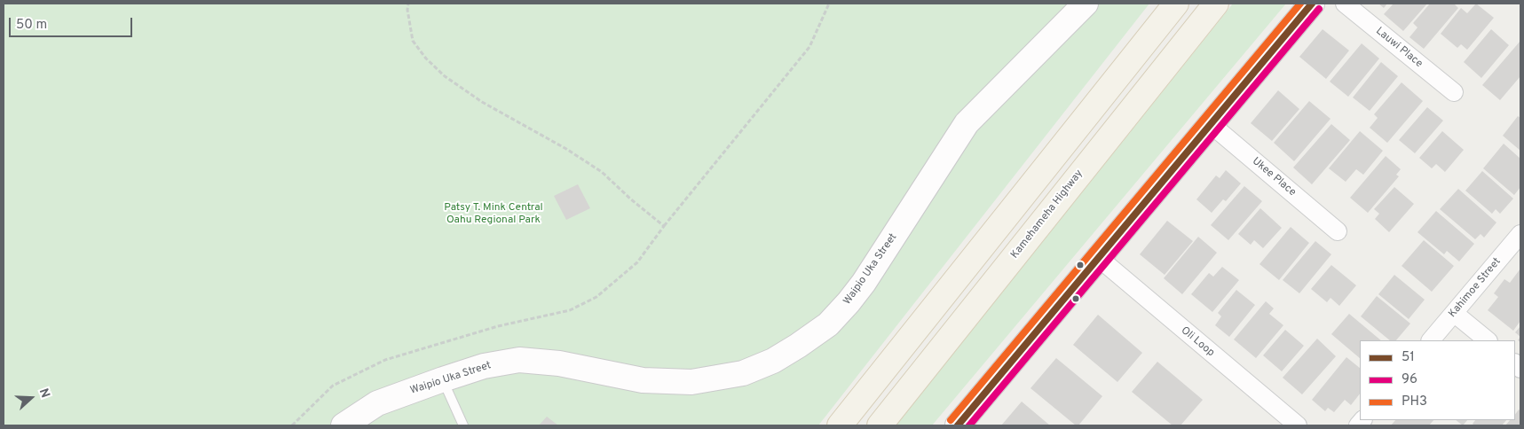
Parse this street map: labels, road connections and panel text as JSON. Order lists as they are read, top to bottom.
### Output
{
  "streets": {
    "main road": ["Kamehameha Highway"],
    "street": [
      "Lauwi Place",
      "Ukee Place",
      "Waipio Uka Street",
      "Kahimoe Street",
      "Oli Loop"
    ]
  },
  "parks": ["Patsy T. Mink Central Oahu Regional Park"],
  "lines": ["transit line 51", "transit line PH3", "transit line 96"],
  "legend": ["51", "96", "PH3"],
  "scale_bar": "50 m",
  "north": "right"
}
